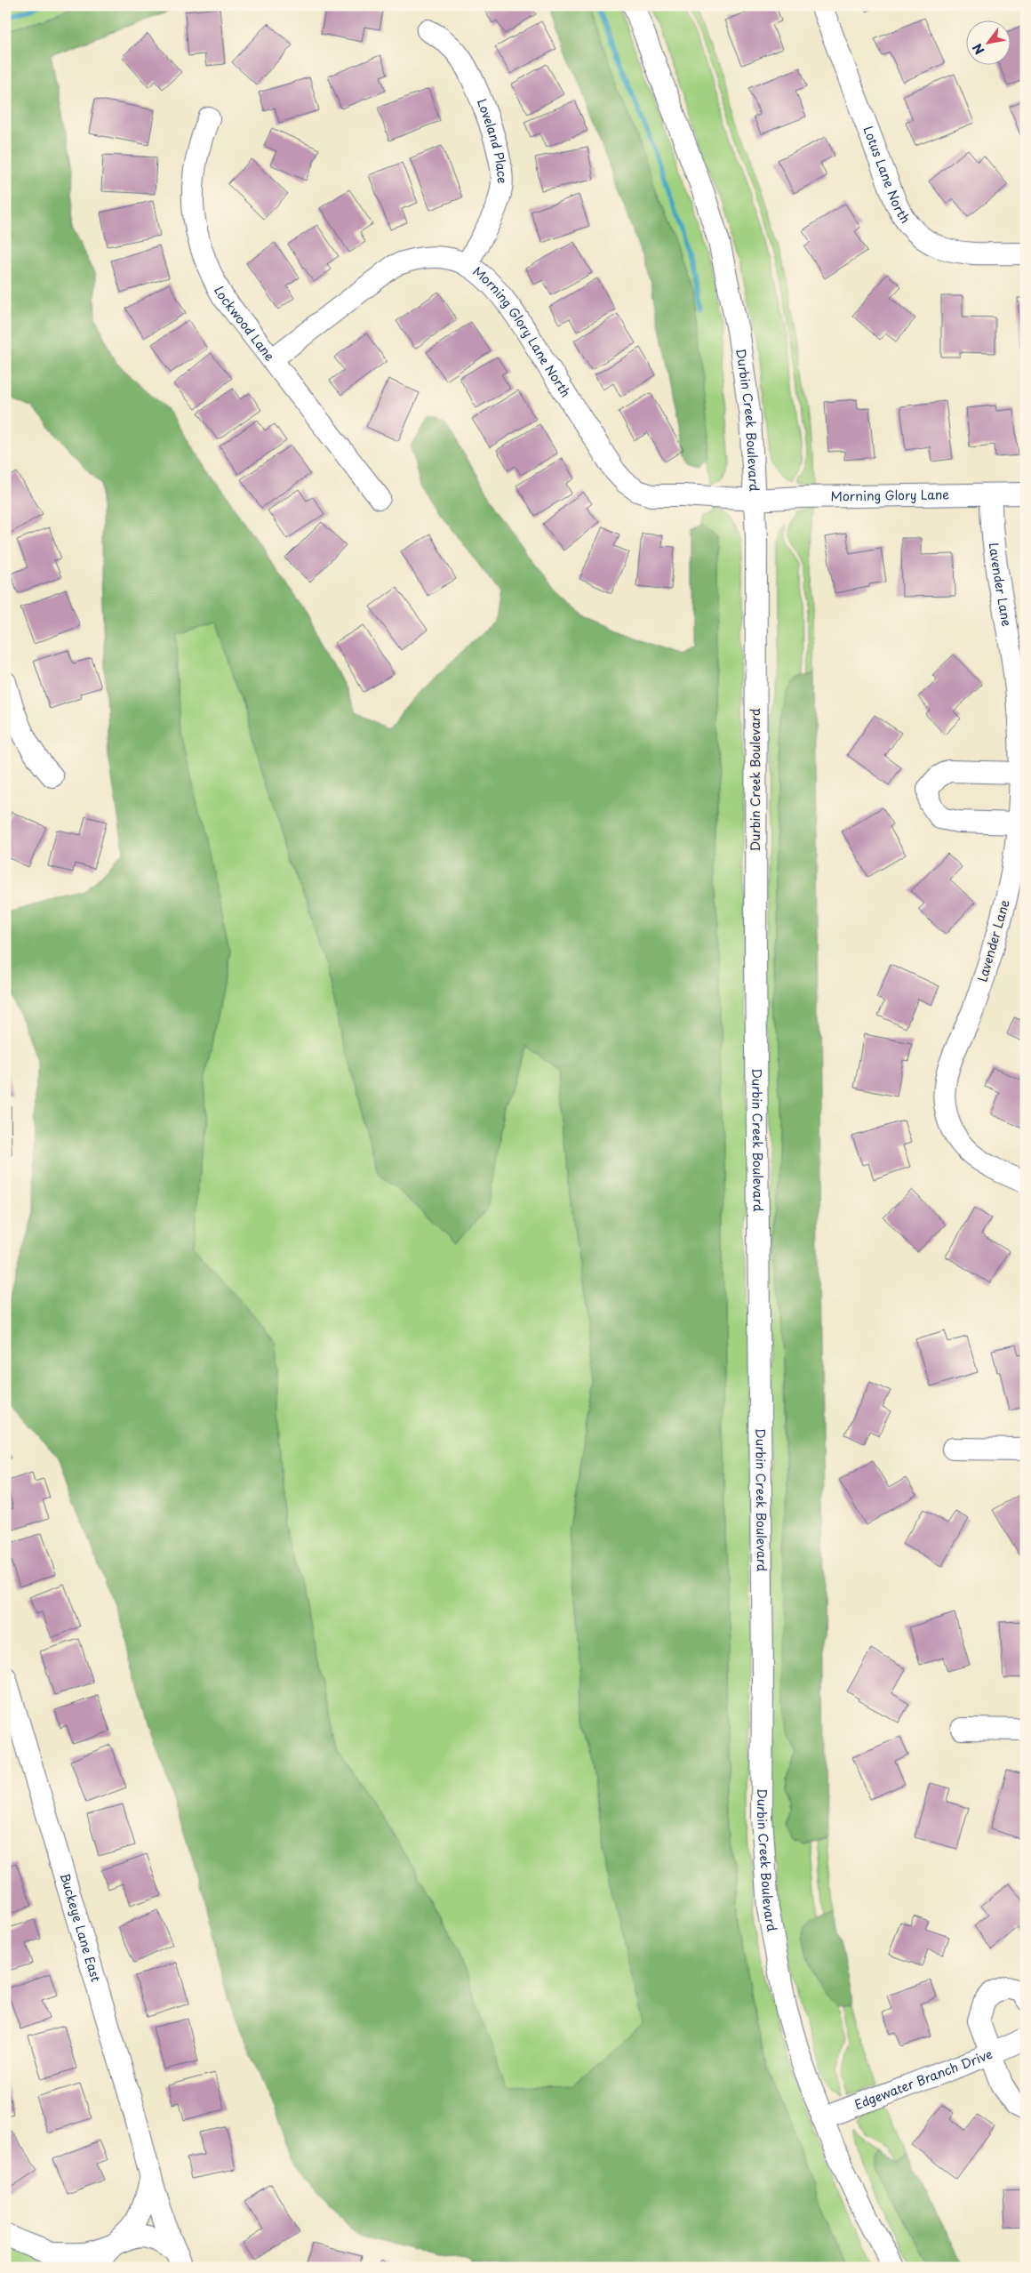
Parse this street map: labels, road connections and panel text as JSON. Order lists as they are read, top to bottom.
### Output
{
  "streets": {
    "street": [
      "Loveland Place",
      "Lotus Lane North",
      "Lockwood Lane",
      "Morning Glory Lane North",
      "Durbin Creek Boulevard",
      "Morning Glory Lane",
      "Lavender Lane",
      "Buckeye Lane East",
      "Edgewater Branch Drive"
    ]
  },
  "crossings": [
    ["Loveland Place", "Morning Glory Lane North"],
    ["Lockwood Lane", "Morning Glory Lane North"],
    ["Morning Glory Lane North", "Durbin Creek Boulevard"],
    ["Morning Glory Lane North", "Morning Glory Lane"],
    ["Durbin Creek Boulevard", "Morning Glory Lane"],
    ["Durbin Creek Boulevard", "Edgewater Branch Drive"],
    ["Morning Glory Lane", "Lavender Lane"]
  ],
  "north": "bottom left"
}
